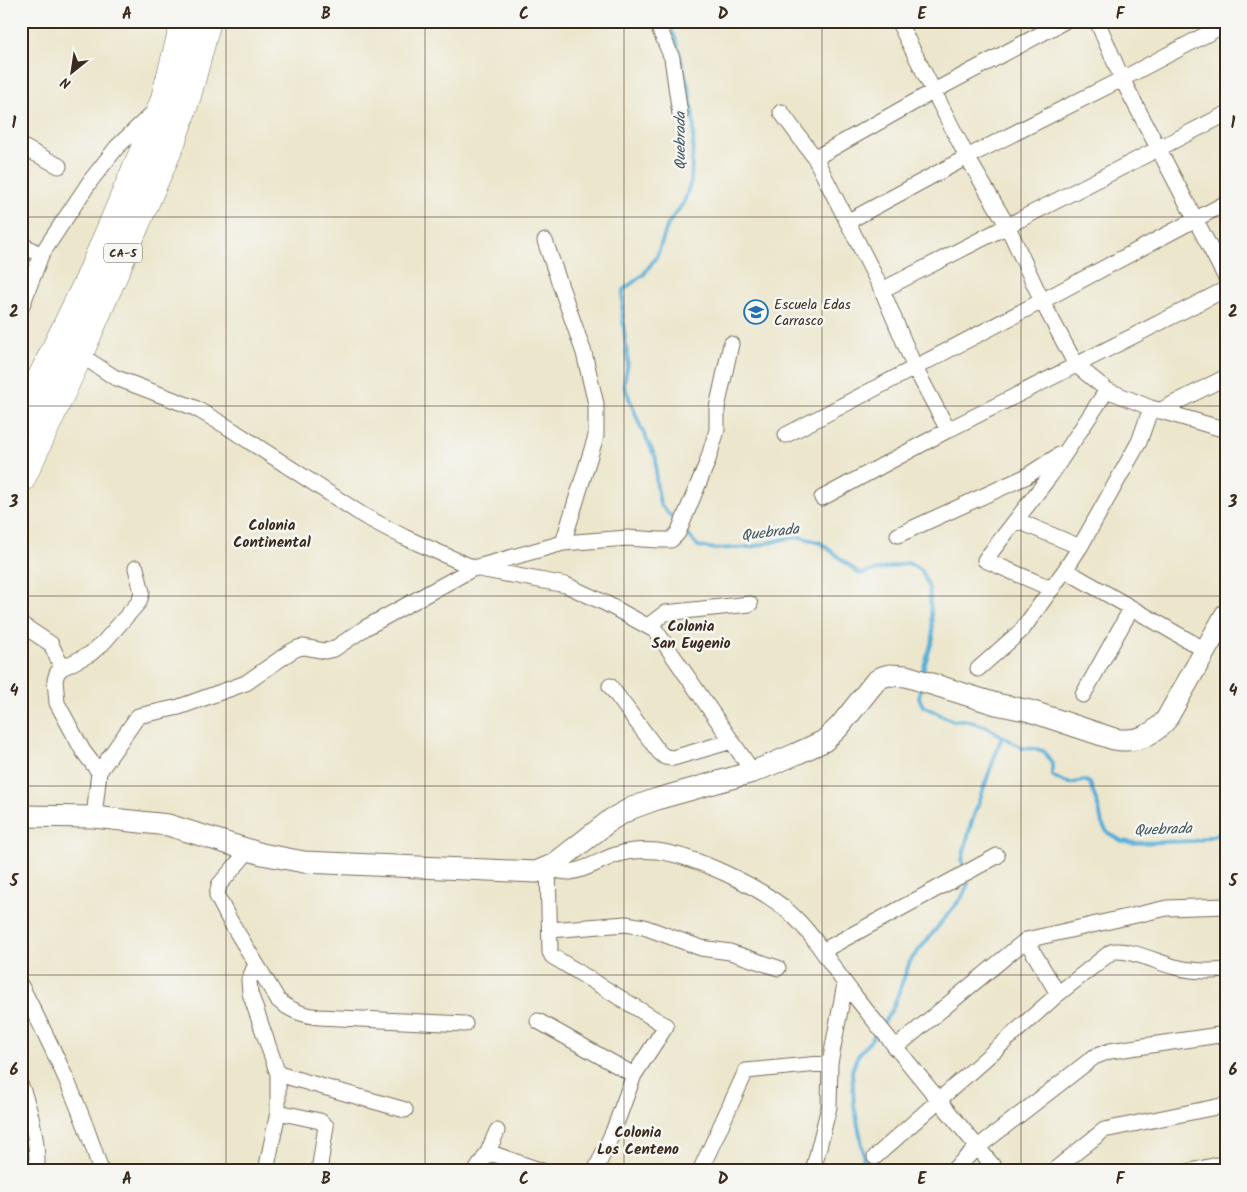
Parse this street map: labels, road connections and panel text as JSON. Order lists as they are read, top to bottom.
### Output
{
  "streets": {
    "highway": ["CA-5"]
  },
  "districts": ["Colonia Continental", "Colonia San Eugenio", "Colonia Los Centeno"],
  "water": ["Quebrada"],
  "places": {
    "school or university": ["Escuela Edas Carrasco"]
  },
  "north": "bottom left",
  "grid": {
    "columns": [
      "A",
      "B",
      "C",
      "D",
      "E",
      "F"
    ],
    "rows": [
      "1",
      "2",
      "3",
      "4",
      "5",
      "6"
    ]
  }
}
